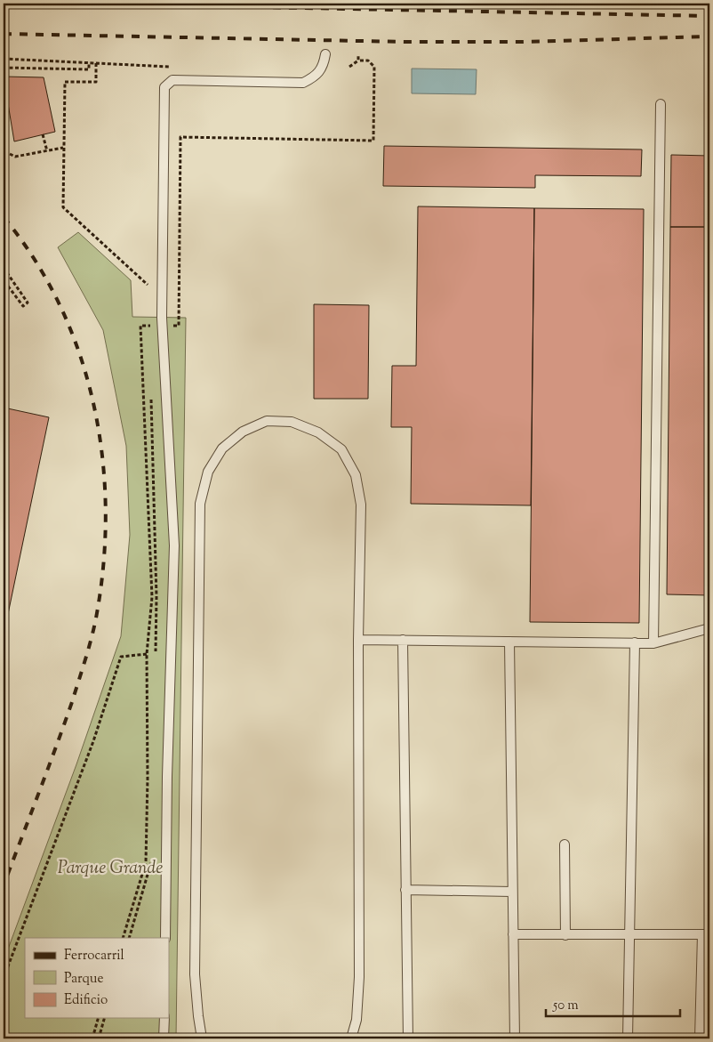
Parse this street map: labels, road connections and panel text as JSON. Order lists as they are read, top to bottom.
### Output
{
  "parks": ["Parque Grande"],
  "legend": ["Ferrocarril", "Parque", "Edificio"],
  "scale_bar": "50 m"
}
